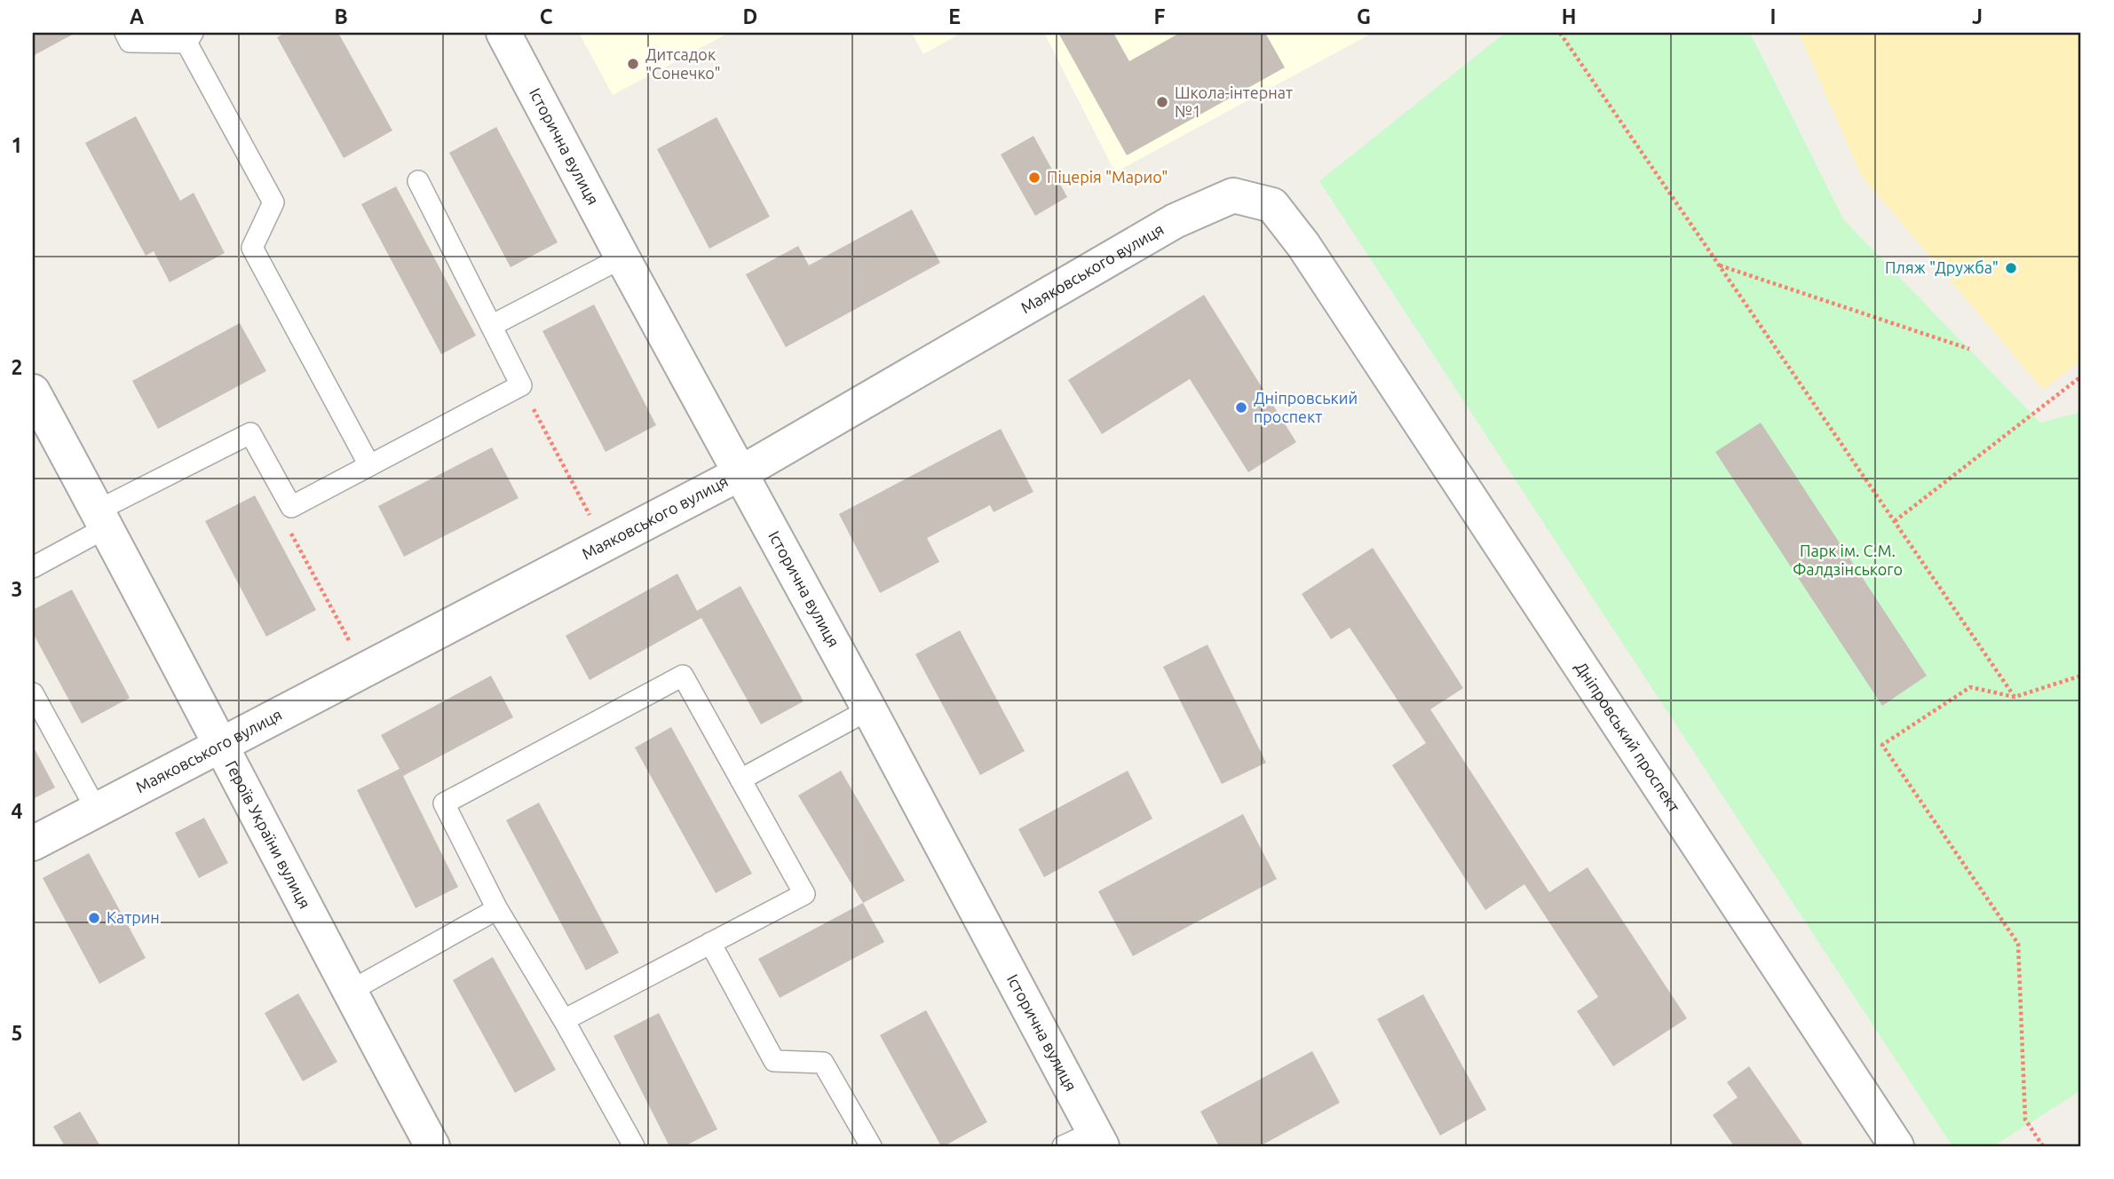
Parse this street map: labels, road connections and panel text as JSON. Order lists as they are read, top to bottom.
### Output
{
  "streets": {
    "street": [
      "Історична вулиця",
      "Маяковського вулиця",
      "Дніпровський проспект",
      "Героїв України вулиця"
    ]
  },
  "crossings": [
    ["Історична вулиця", "Маяковського вулиця"],
    ["Маяковського вулиця", "Дніпровський проспект"],
    ["Маяковського вулиця", "Героїв України вулиця"]
  ],
  "parks": ["Парк ім. С.М. Фалдзінського"],
  "places": [
    "Дитсадок \"Сонечко\"",
    "Школа-інтернат №1",
    "Піцерія \"Марио\"",
    "Пляж \"Дружба\"",
    "Дніпровський проспект",
    "Катрин"
  ],
  "grid": {
    "columns": [
      "A",
      "B",
      "C",
      "D",
      "E",
      "F",
      "G",
      "H",
      "I",
      "J"
    ],
    "rows": [
      "1",
      "2",
      "3",
      "4",
      "5"
    ]
  }
}
